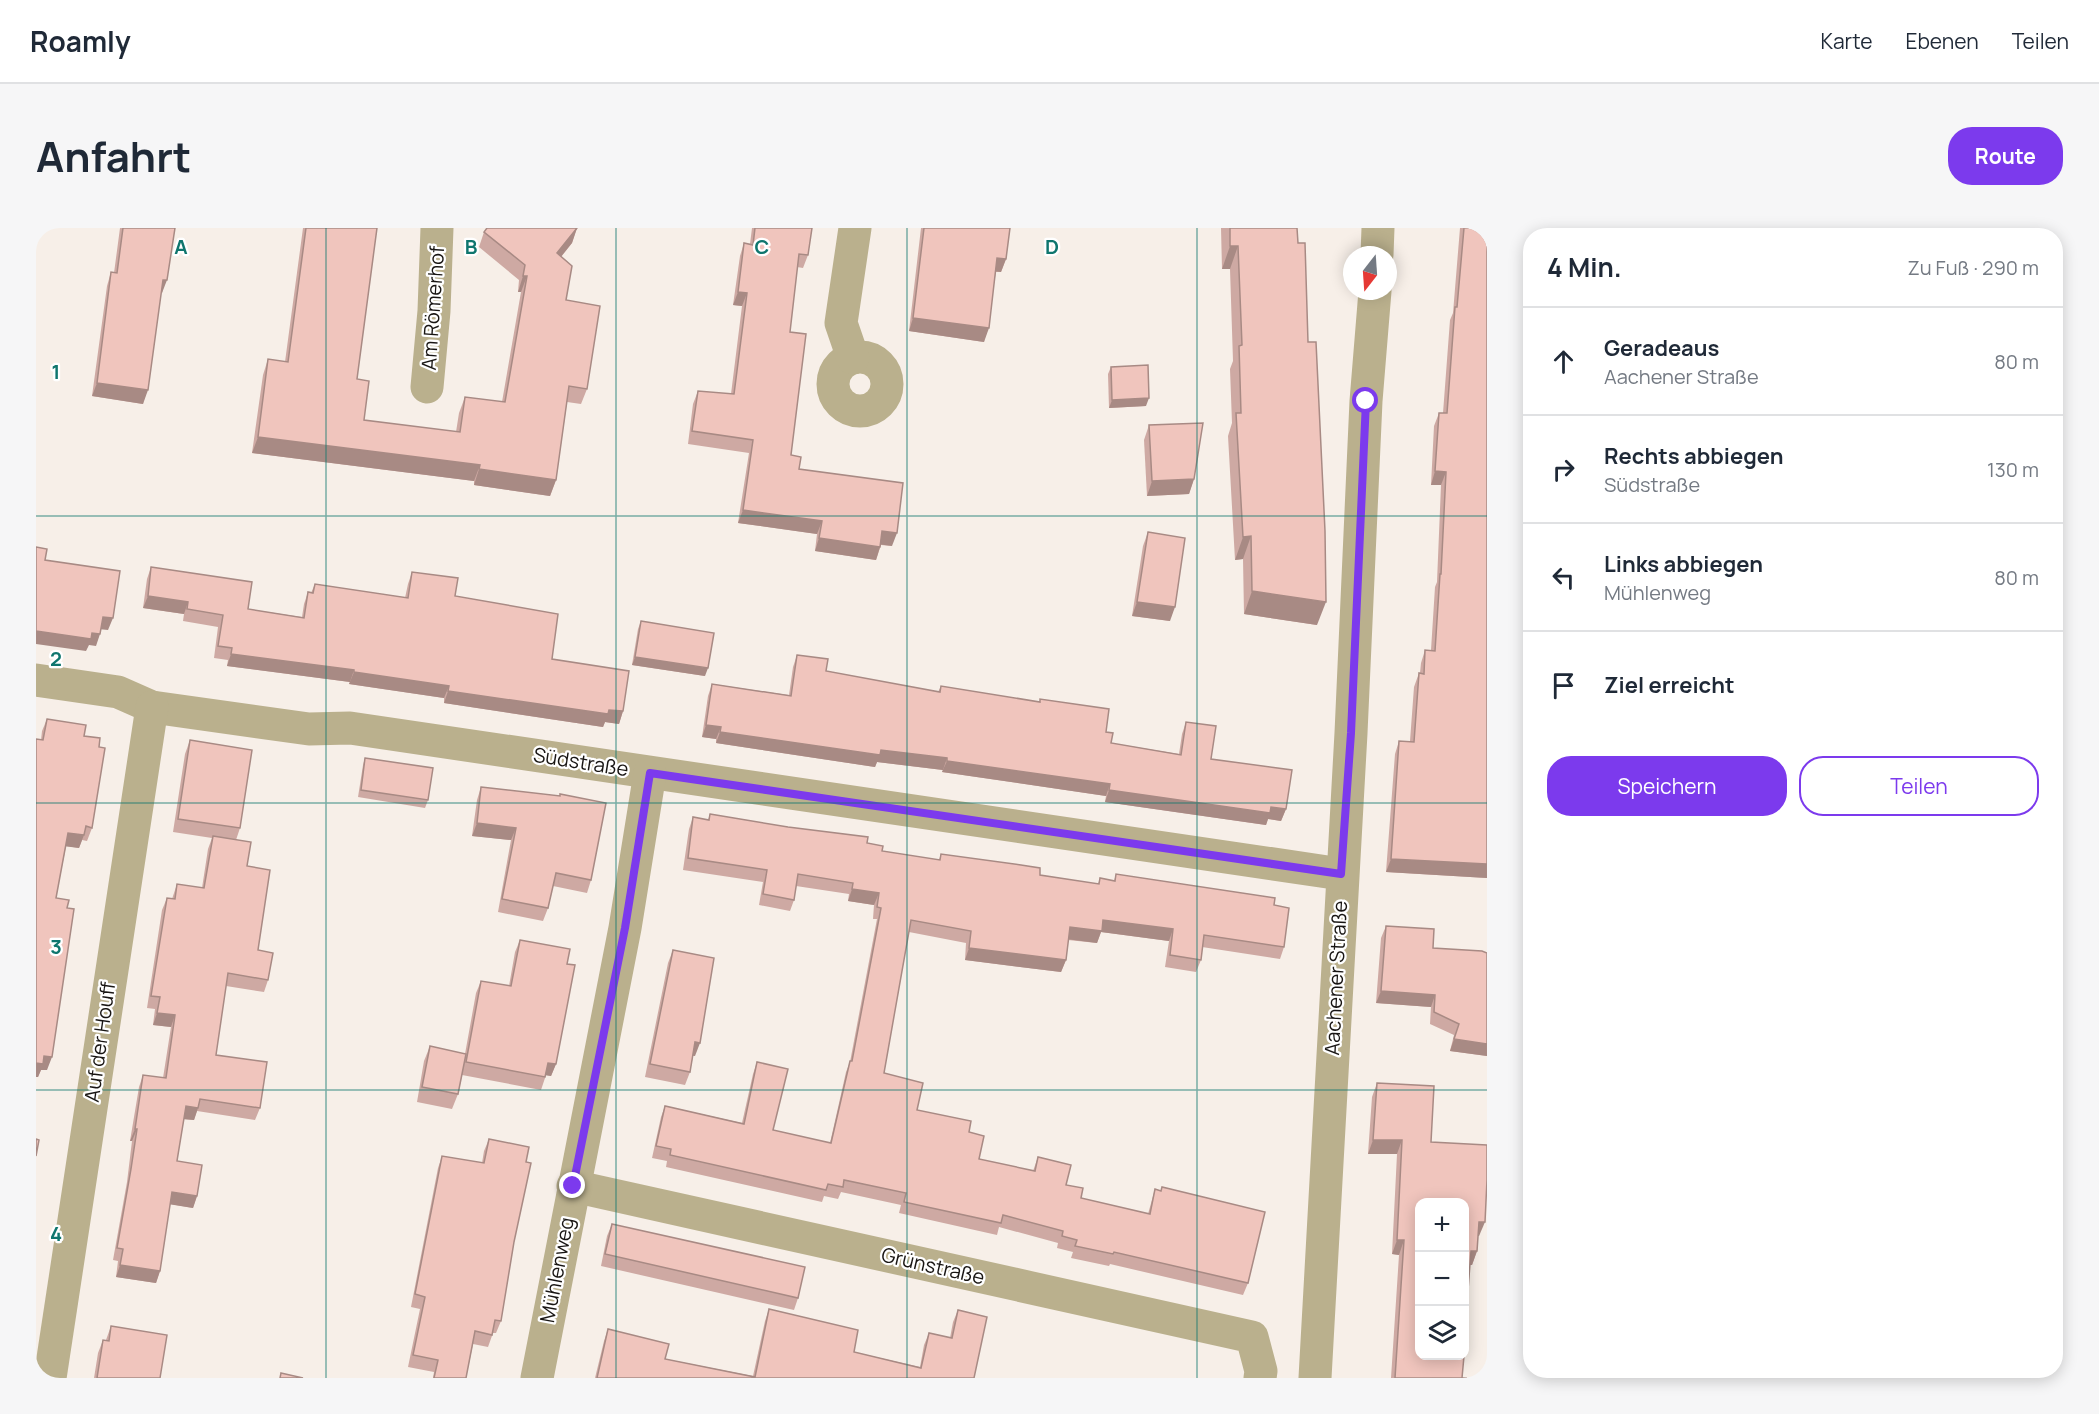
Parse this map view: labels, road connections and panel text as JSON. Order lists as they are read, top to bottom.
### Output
{
  "streets": {
    "street": [
      "Am Römerhof",
      "Südstraße",
      "Aachener Straße",
      "Auf der Houff",
      "Grünstraße",
      "Mühlenweg"
    ]
  },
  "crossings": [
    ["Südstraße", "Aachener Straße"],
    ["Südstraße", "Auf der Houff"],
    ["Südstraße", "Mühlenweg"],
    ["Grünstraße", "Mühlenweg"]
  ],
  "north": "bottom",
  "page": {
    "header": "Roamly",
    "nav": ["Karte", "Ebenen", "Teilen"],
    "title": "Anfahrt",
    "buttons": [
      "Route",
      ["Speichern", "Teilen"]
    ],
    "heading": ["4 Min.", "Zu Fuß · 290 m"],
    "list": [
      ["Geradeaus", "Aachener Straße", "80 m"],
      ["Rechts abbiegen", "Südstraße", "130 m"],
      ["Links abbiegen", "Mühlenweg", "80 m"],
      "Ziel erreicht"
    ],
    "map_buttons": ["+", "−"]
  },
  "grid": {
    "columns": [
      "A",
      "B",
      "C",
      "D"
    ],
    "rows": [
      "1",
      "2",
      "3",
      "4"
    ]
  }
}
